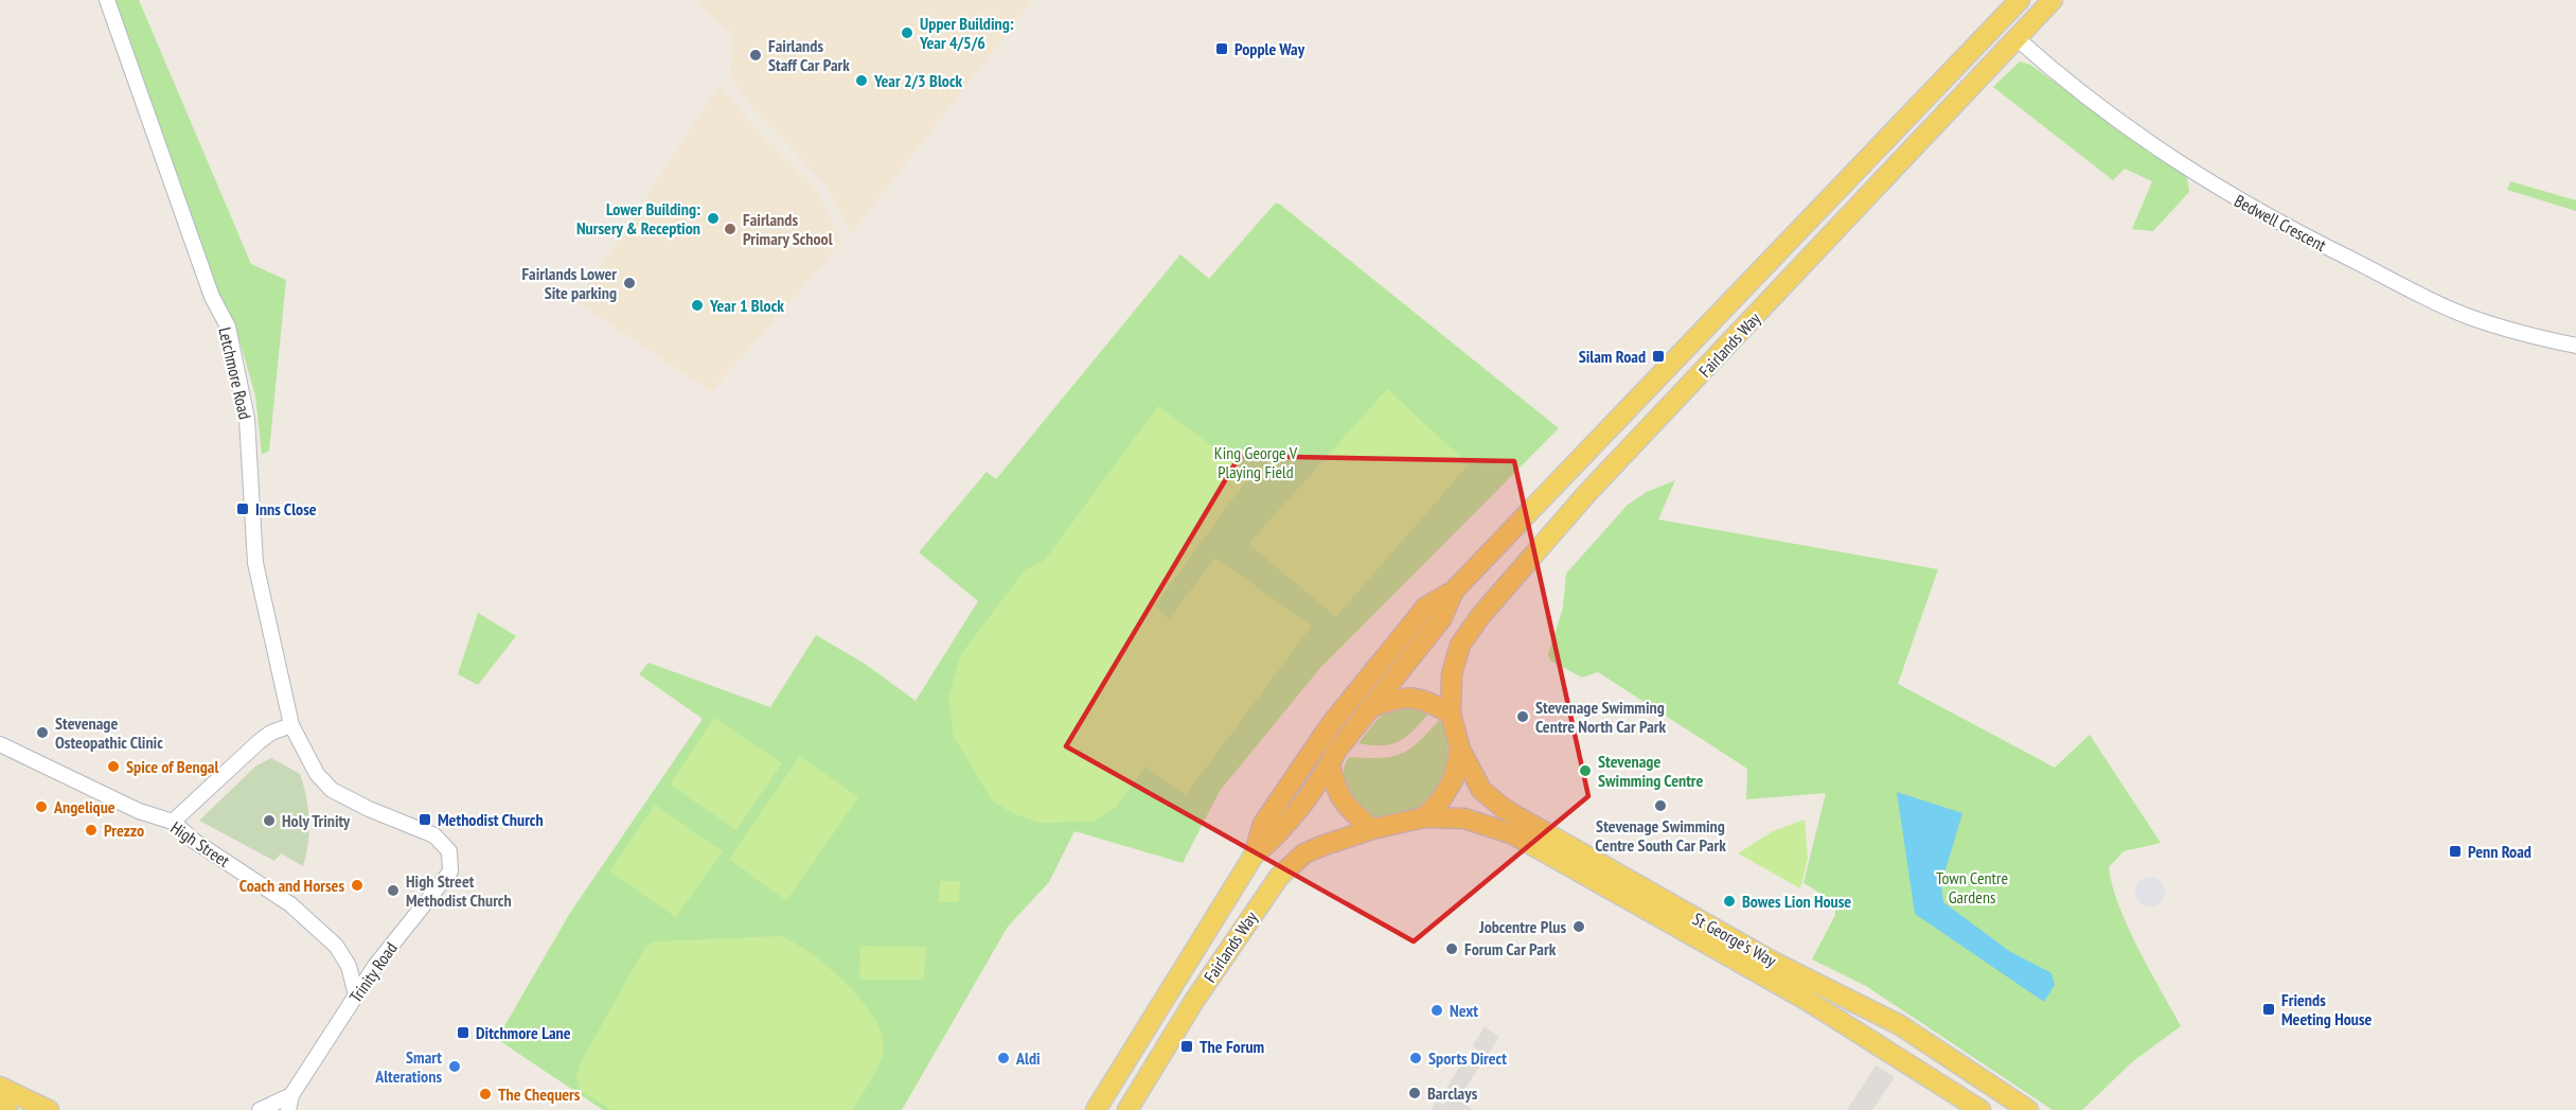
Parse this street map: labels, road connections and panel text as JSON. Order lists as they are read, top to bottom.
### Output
{
  "streets": {
    "main road": ["Fairlands Way", "St George's Way"],
    "street": [
      "Bedwell Crescent",
      "Letchmore Road",
      "High Street",
      "Trinity Road"
    ]
  },
  "crossings": [
    ["Bedwell Crescent", "Fairlands Way"],
    ["Fairlands Way", "St George's Way"],
    ["Letchmore Road", "Trinity Road"],
    ["High Street", "Trinity Road"]
  ],
  "parks": ["King George V Playing Field", "Town Centre Gardens"],
  "places": {
    "other": [
      "Upper Building: Year 4/5/6",
      "Fairlands Staff Car Park",
      "Year 2/3 Block",
      "Lower Building: Nursery & Reception",
      "Fairlands Primary School",
      "Fairlands Lower Site parking",
      "Year 1 Block",
      "Stevenage Swimming Centre North Car Park",
      "Stevenage Osteopathic Clinic",
      "Spice of Bengal",
      "Stevenage Swimming Centre",
      "Stevenage Swimming Centre South Car Park",
      "Angelique",
      "Holy Trinity",
      "Prezzo",
      "Coach and Horses",
      "High Street Methodist Church",
      "Bowes Lion House",
      "Jobcentre Plus",
      "Forum Car Park",
      "Next",
      "Aldi",
      "Sports Direct",
      "Smart Alterations",
      "Barclays",
      "The Chequers"
    ],
    "transit": [
      "Popple Way",
      "Silam Road",
      "Inns Close",
      "Methodist Church",
      "Penn Road",
      "Friends Meeting House",
      "Ditchmore Lane",
      "The Forum"
    ]
  }
}
